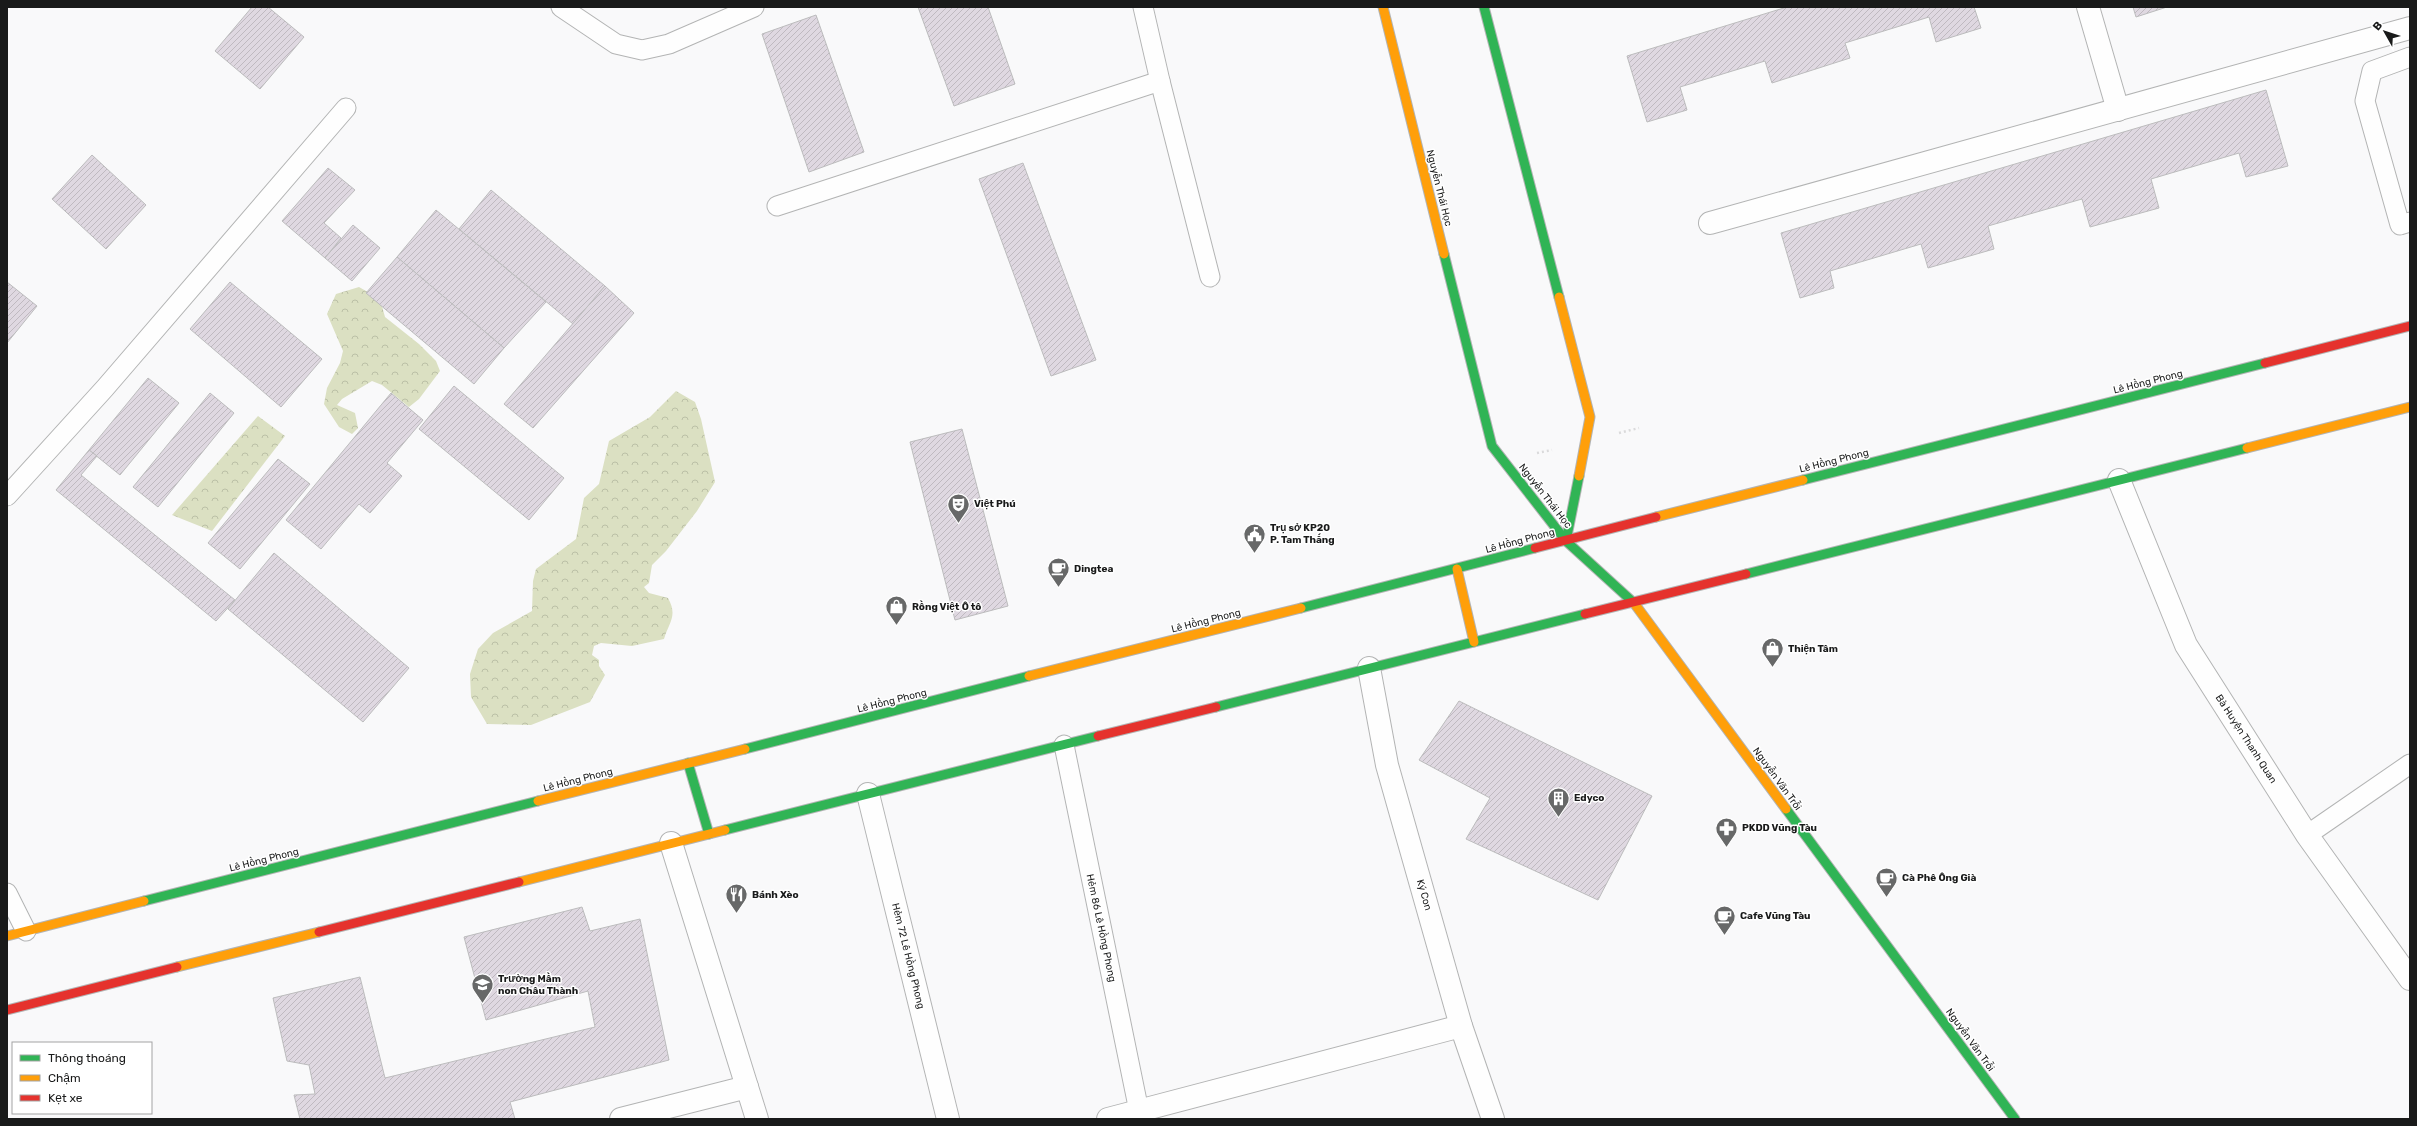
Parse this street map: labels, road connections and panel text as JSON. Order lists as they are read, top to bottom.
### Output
{
  "streets": {
    "main road": ["Nguyễn Thái Học", "Lê Hồng Phong", "Nguyễn Văn Trỗi"],
    "street": ["Bà Huyện Thanh Quan", "Ký Con", "Hẻm 72 Lê Hồng Phong"],
    "lane": ["Hẻm 86 Lê Hồng Phong"]
  },
  "crossings": [
    ["Nguyễn Thái Học", "Lê Hồng Phong"],
    ["Nguyễn Thái Học", "Nguyễn Văn Trỗi"],
    ["Lê Hồng Phong", "Nguyễn Văn Trỗi"]
  ],
  "places": {
    "theatre": ["Việt Phú"],
    "public building": ["Trụ sở KP20 P. Tam Thắng"],
    "cafe": ["Dingtea", "Cà Phê Ông Già", "Cafe Vũng Tàu"],
    "shop": ["Rồng Việt Ô tô", "Thiện Tâm"],
    "building": ["Edyco"],
    "pharmacy": ["PKDD Vũng Tàu"],
    "restaurant": ["Bánh Xèo"],
    "school or university": ["Trường Mầm non Châu Thành"]
  },
  "legend": ["Thông thoáng", "Chậm", "Kẹt xe"],
  "north": "top left"
}
